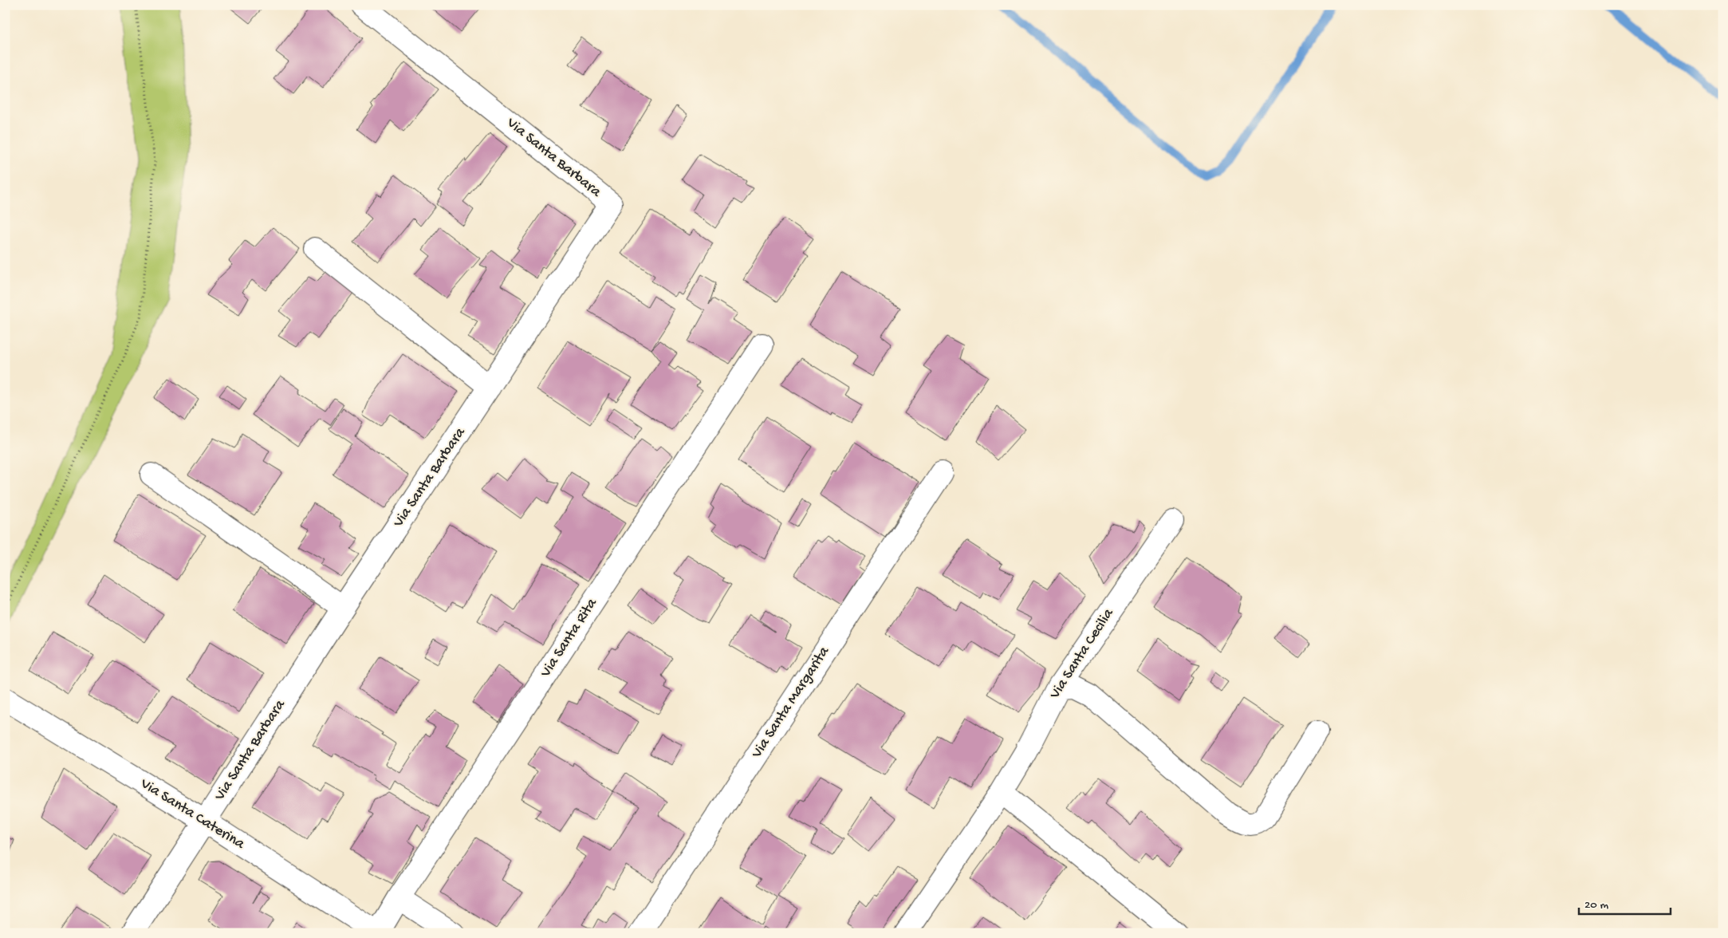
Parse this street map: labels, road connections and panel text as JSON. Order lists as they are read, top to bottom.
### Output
{
  "streets": {
    "street": [
      "Via Santa Barbara",
      "Via Santa Rita",
      "Via Santa Cecilia",
      "Via Santa Margarita",
      "Via Santa Caterina"
    ]
  },
  "crossings": [
    ["Via Santa Barbara", "Via Santa Caterina"],
    ["Via Santa Rita", "Via Santa Caterina"]
  ],
  "scale_bar": "20 m"
}
